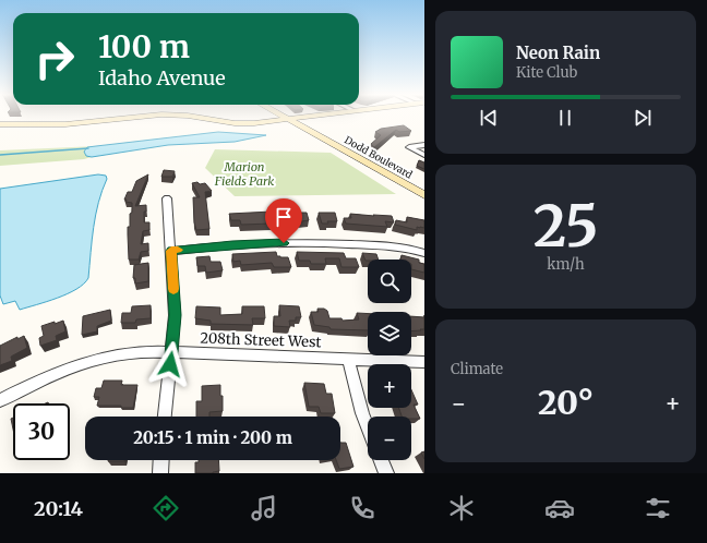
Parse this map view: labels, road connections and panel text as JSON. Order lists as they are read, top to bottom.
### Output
{
  "streets": {
    "street": ["Dodd Boulevard", "208th Street West"]
  },
  "parks": ["Marion Fields Park"],
  "page": {
    "turn": ["100 m", "Idaho Avenue"],
    "song": ["Neon Rain", "Kite Club"],
    "tile": [
      ["25", "km/h"],
      "Climate"
    ],
    "map_buttons": ["+", "−"],
    "heat": ["−", "20°", "+"],
    "limit": "30",
    "trip": "20:15 · 1 min · 200 m",
    "tabs": "20:14"
  }
}
